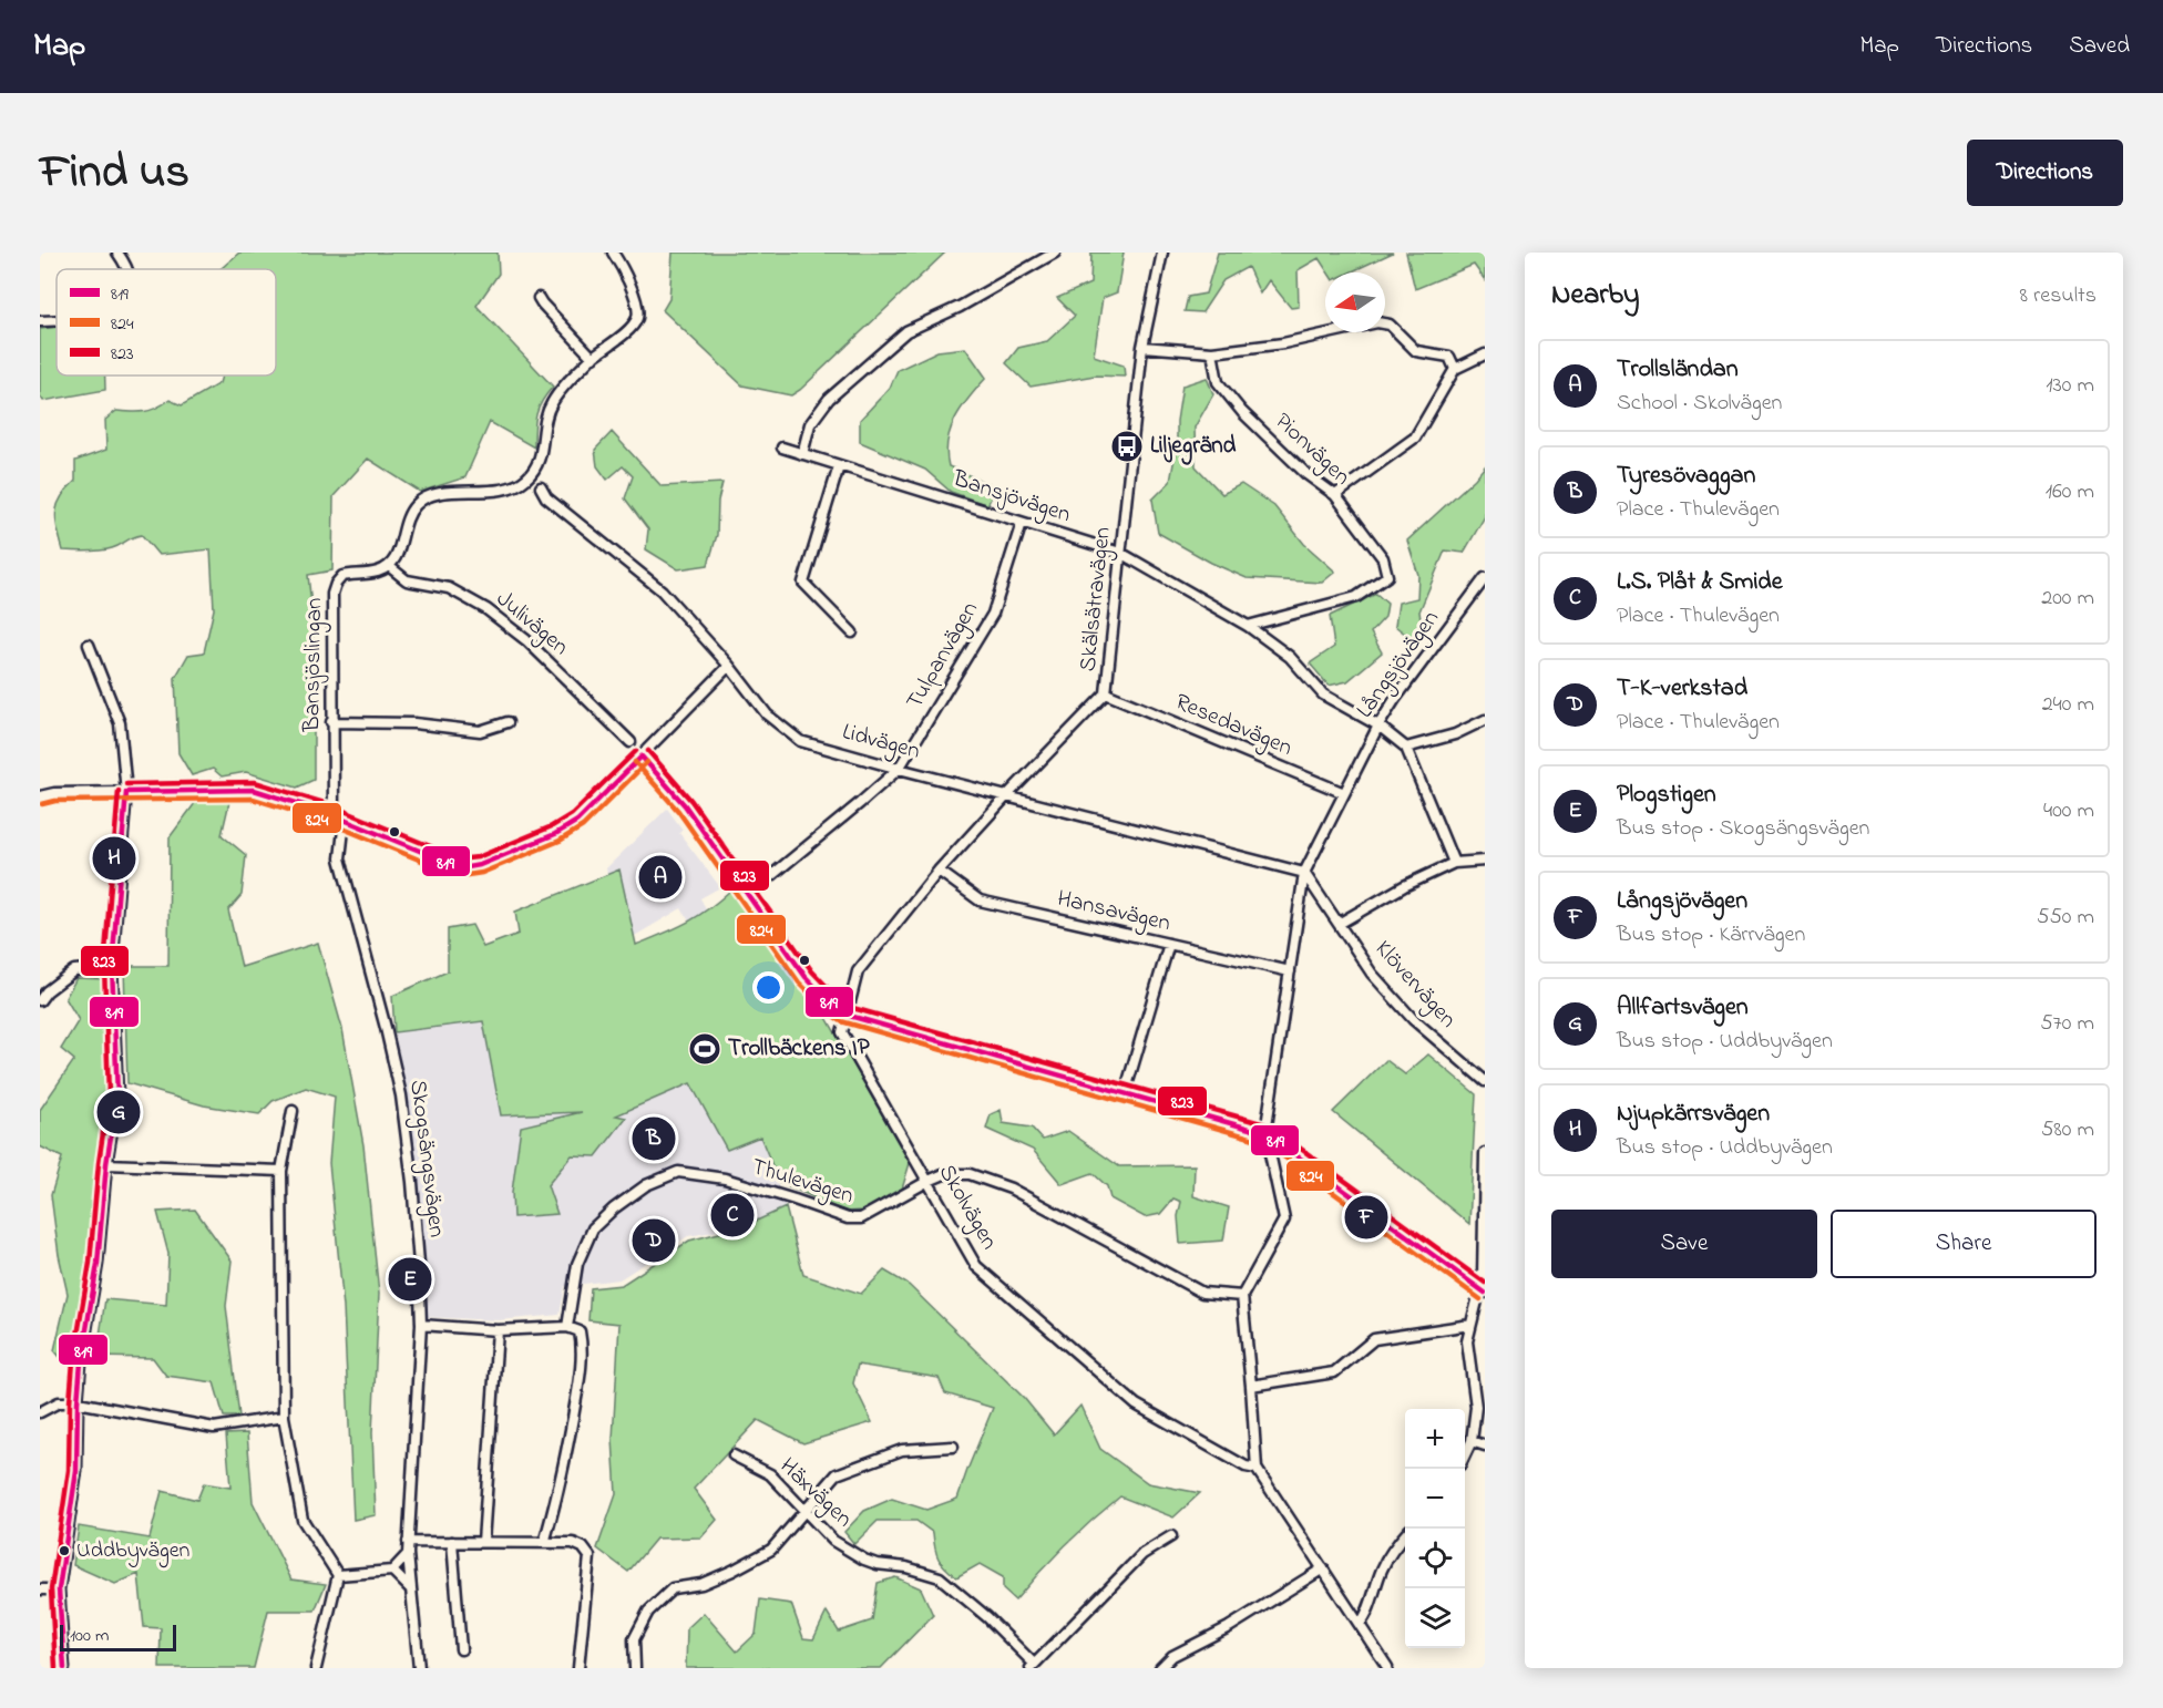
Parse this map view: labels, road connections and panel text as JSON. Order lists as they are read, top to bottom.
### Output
{
  "streets": {
    "street": [
      "Pionvägen",
      "Bansjövägen",
      "Skälsätravägen",
      "Julivägen",
      "Tulpanvägen",
      "Bansjöslingan",
      "Långsjövägen",
      "Resedavägen",
      "Lidvägen",
      "Hansavägen",
      "Klövervägen",
      "Skogsängsvägen",
      "Thulevägen",
      "Skolvägen",
      "Häxvägen"
    ]
  },
  "crossings": [
    ["Pionvägen", "Bansjövägen"],
    ["Bansjövägen", "Skälsätravägen"],
    ["Bansjövägen", "Tulpanvägen"],
    ["Bansjövägen", "Långsjövägen"],
    ["Skälsätravägen", "Resedavägen"],
    ["Skälsätravägen", "Lidvägen"],
    ["Skälsätravägen", "Hansavägen"],
    ["Skälsätravägen", "Skolvägen"],
    ["Julivägen", "Bansjöslingan"],
    ["Tulpanvägen", "Lidvägen"],
    ["Långsjövägen", "Resedavägen"],
    ["Långsjövägen", "Lidvägen"],
    ["Långsjövägen", "Hansavägen"],
    ["Långsjövägen", "Klövervägen"],
    ["Långsjövägen", "Thulevägen"],
    ["Lidvägen", "Klövervägen"],
    ["Thulevägen", "Skolvägen"]
  ],
  "places": {
    "bus stop": ["Liljegränd"],
    "sports": ["Trollbäckens IP"],
    "other": ["Uddbyvägen"]
  },
  "lines": ["transit line 823", "transit line 819", "transit line 824"],
  "legend": ["819", "824", "823"],
  "scale_bar": "100 m",
  "north": "left",
  "page": {
    "header": "Map",
    "nav": ["Map", "Directions", "Saved"],
    "title": "Find us",
    "buttons": [
      "Directions",
      ["Save", "Share"]
    ],
    "heading": ["Nearby", "8 results"],
    "list": [
      {
        "mark": "A",
        "name": "Trollsländan",
        "note": "School · Skolvägen",
        "value": "130 m"
      },
      {
        "mark": "B",
        "name": "Tyresövaggan",
        "note": "Place · Thulevägen",
        "value": "160 m"
      },
      {
        "mark": "C",
        "name": "L.S. Plåt & Smide",
        "note": "Place · Thulevägen",
        "value": "200 m"
      },
      {
        "mark": "D",
        "name": "T-K-verkstad",
        "note": "Place · Thulevägen",
        "value": "240 m"
      },
      {
        "mark": "E",
        "name": "Plogstigen",
        "note": "Bus stop · Skogsängsvägen",
        "value": "400 m"
      },
      {
        "mark": "F",
        "name": "Långsjövägen",
        "note": "Bus stop · Kärrvägen",
        "value": "550 m"
      },
      {
        "mark": "G",
        "name": "Allfartsvägen",
        "note": "Bus stop · Uddbyvägen",
        "value": "570 m"
      },
      {
        "mark": "H",
        "name": "Njupkärrsvägen",
        "note": "Bus stop · Uddbyvägen",
        "value": "580 m"
      }
    ],
    "pins": [
      "H",
      "A",
      "G",
      "B",
      "C",
      "F",
      "D",
      "E"
    ],
    "map_buttons": ["+", "−"],
    "scale": "100 m"
  }
}
